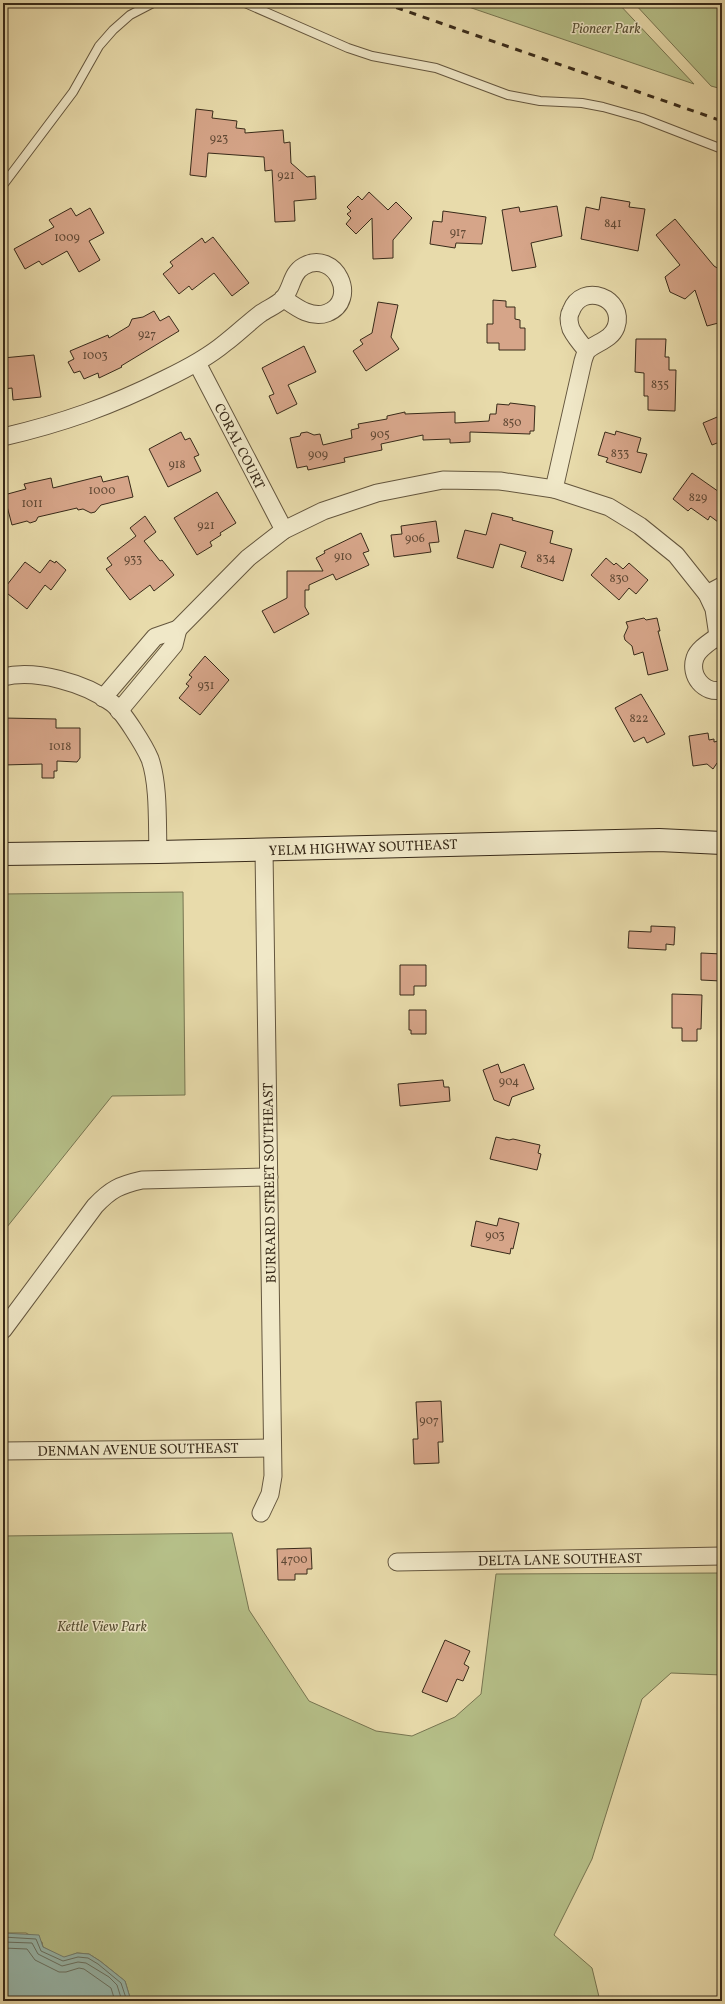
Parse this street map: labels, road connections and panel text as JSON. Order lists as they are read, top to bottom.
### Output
{
  "streets": {
    "main road": ["YELM HIGHWAY SOUTHEAST"],
    "street": [
      "CORAL COURT",
      "BURRARD STREET SOUTHEAST",
      "DENMAN AVENUE SOUTHEAST",
      "DELTA LANE SOUTHEAST"
    ]
  },
  "crossings": [
    ["YELM HIGHWAY SOUTHEAST", "BURRARD STREET SOUTHEAST"],
    ["BURRARD STREET SOUTHEAST", "DENMAN AVENUE SOUTHEAST"]
  ],
  "parks": ["Pioneer Park", "Kettle View Park"],
  "house_numbers": [
    "923",
    "921",
    "841",
    "917",
    "1009",
    "927",
    "1003",
    "835",
    "850",
    "905",
    "833",
    "909",
    "918",
    "1000",
    "829",
    "1011",
    "921",
    "906",
    "910",
    "834",
    "933",
    "830",
    "931",
    "822",
    "1018",
    "904",
    "903",
    "907",
    "4700"
  ]
}
